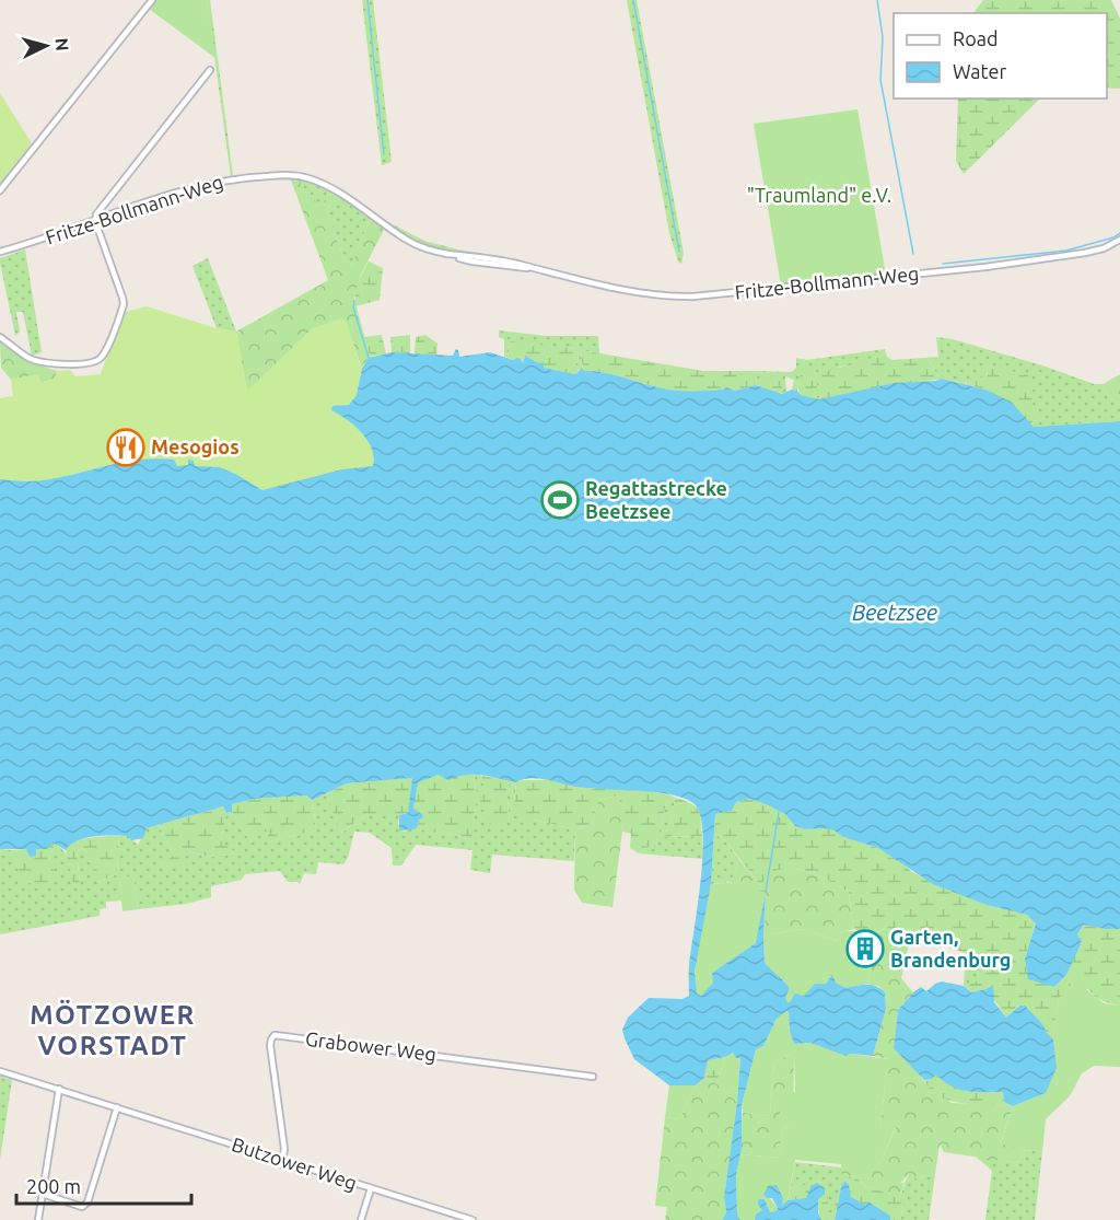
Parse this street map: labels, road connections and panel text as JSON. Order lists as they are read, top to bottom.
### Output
{
  "streets": {
    "street": ["Fritze-Bollmann-Weg", "Grabower Weg", "Butzower Weg"]
  },
  "crossings": [
    ["Grabower Weg", "Butzower Weg"]
  ],
  "districts": ["MÖTZOWER VORSTADT"],
  "water": ["Beetzsee"],
  "parks": ["\"Traumland\" e.V."],
  "places": {
    "restaurant": ["Mesogios"],
    "sports": ["Regattastrecke Beetzsee"],
    "building": ["Garten, Brandenburg"]
  },
  "legend": ["Road", "Water"],
  "scale_bar": "200 m",
  "north": "right"
}
